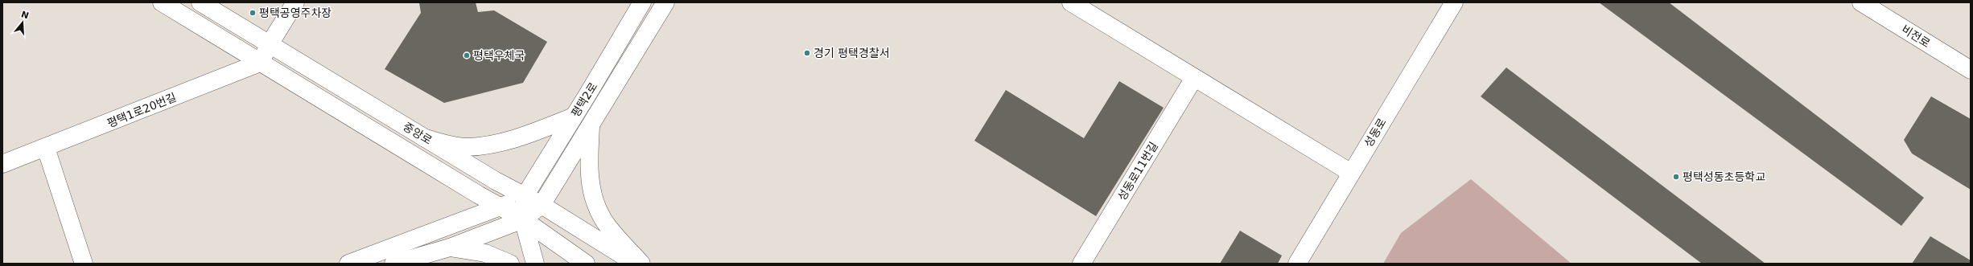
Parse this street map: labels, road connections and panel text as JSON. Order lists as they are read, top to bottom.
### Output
{
  "streets": {
    "street": [
      "비전로",
      "평택2로",
      "평택1로20번길",
      "성동로",
      "중앙로",
      "성동로11번길"
    ]
  },
  "crossings": [
    ["평택2로", "중앙로"],
    ["평택1로20번길", "중앙로"]
  ],
  "places": [
    "평택공영주차장",
    "경기 평택경찰서",
    "평택우체국",
    "평택성동초등학교"
  ],
  "north": "top"
}
